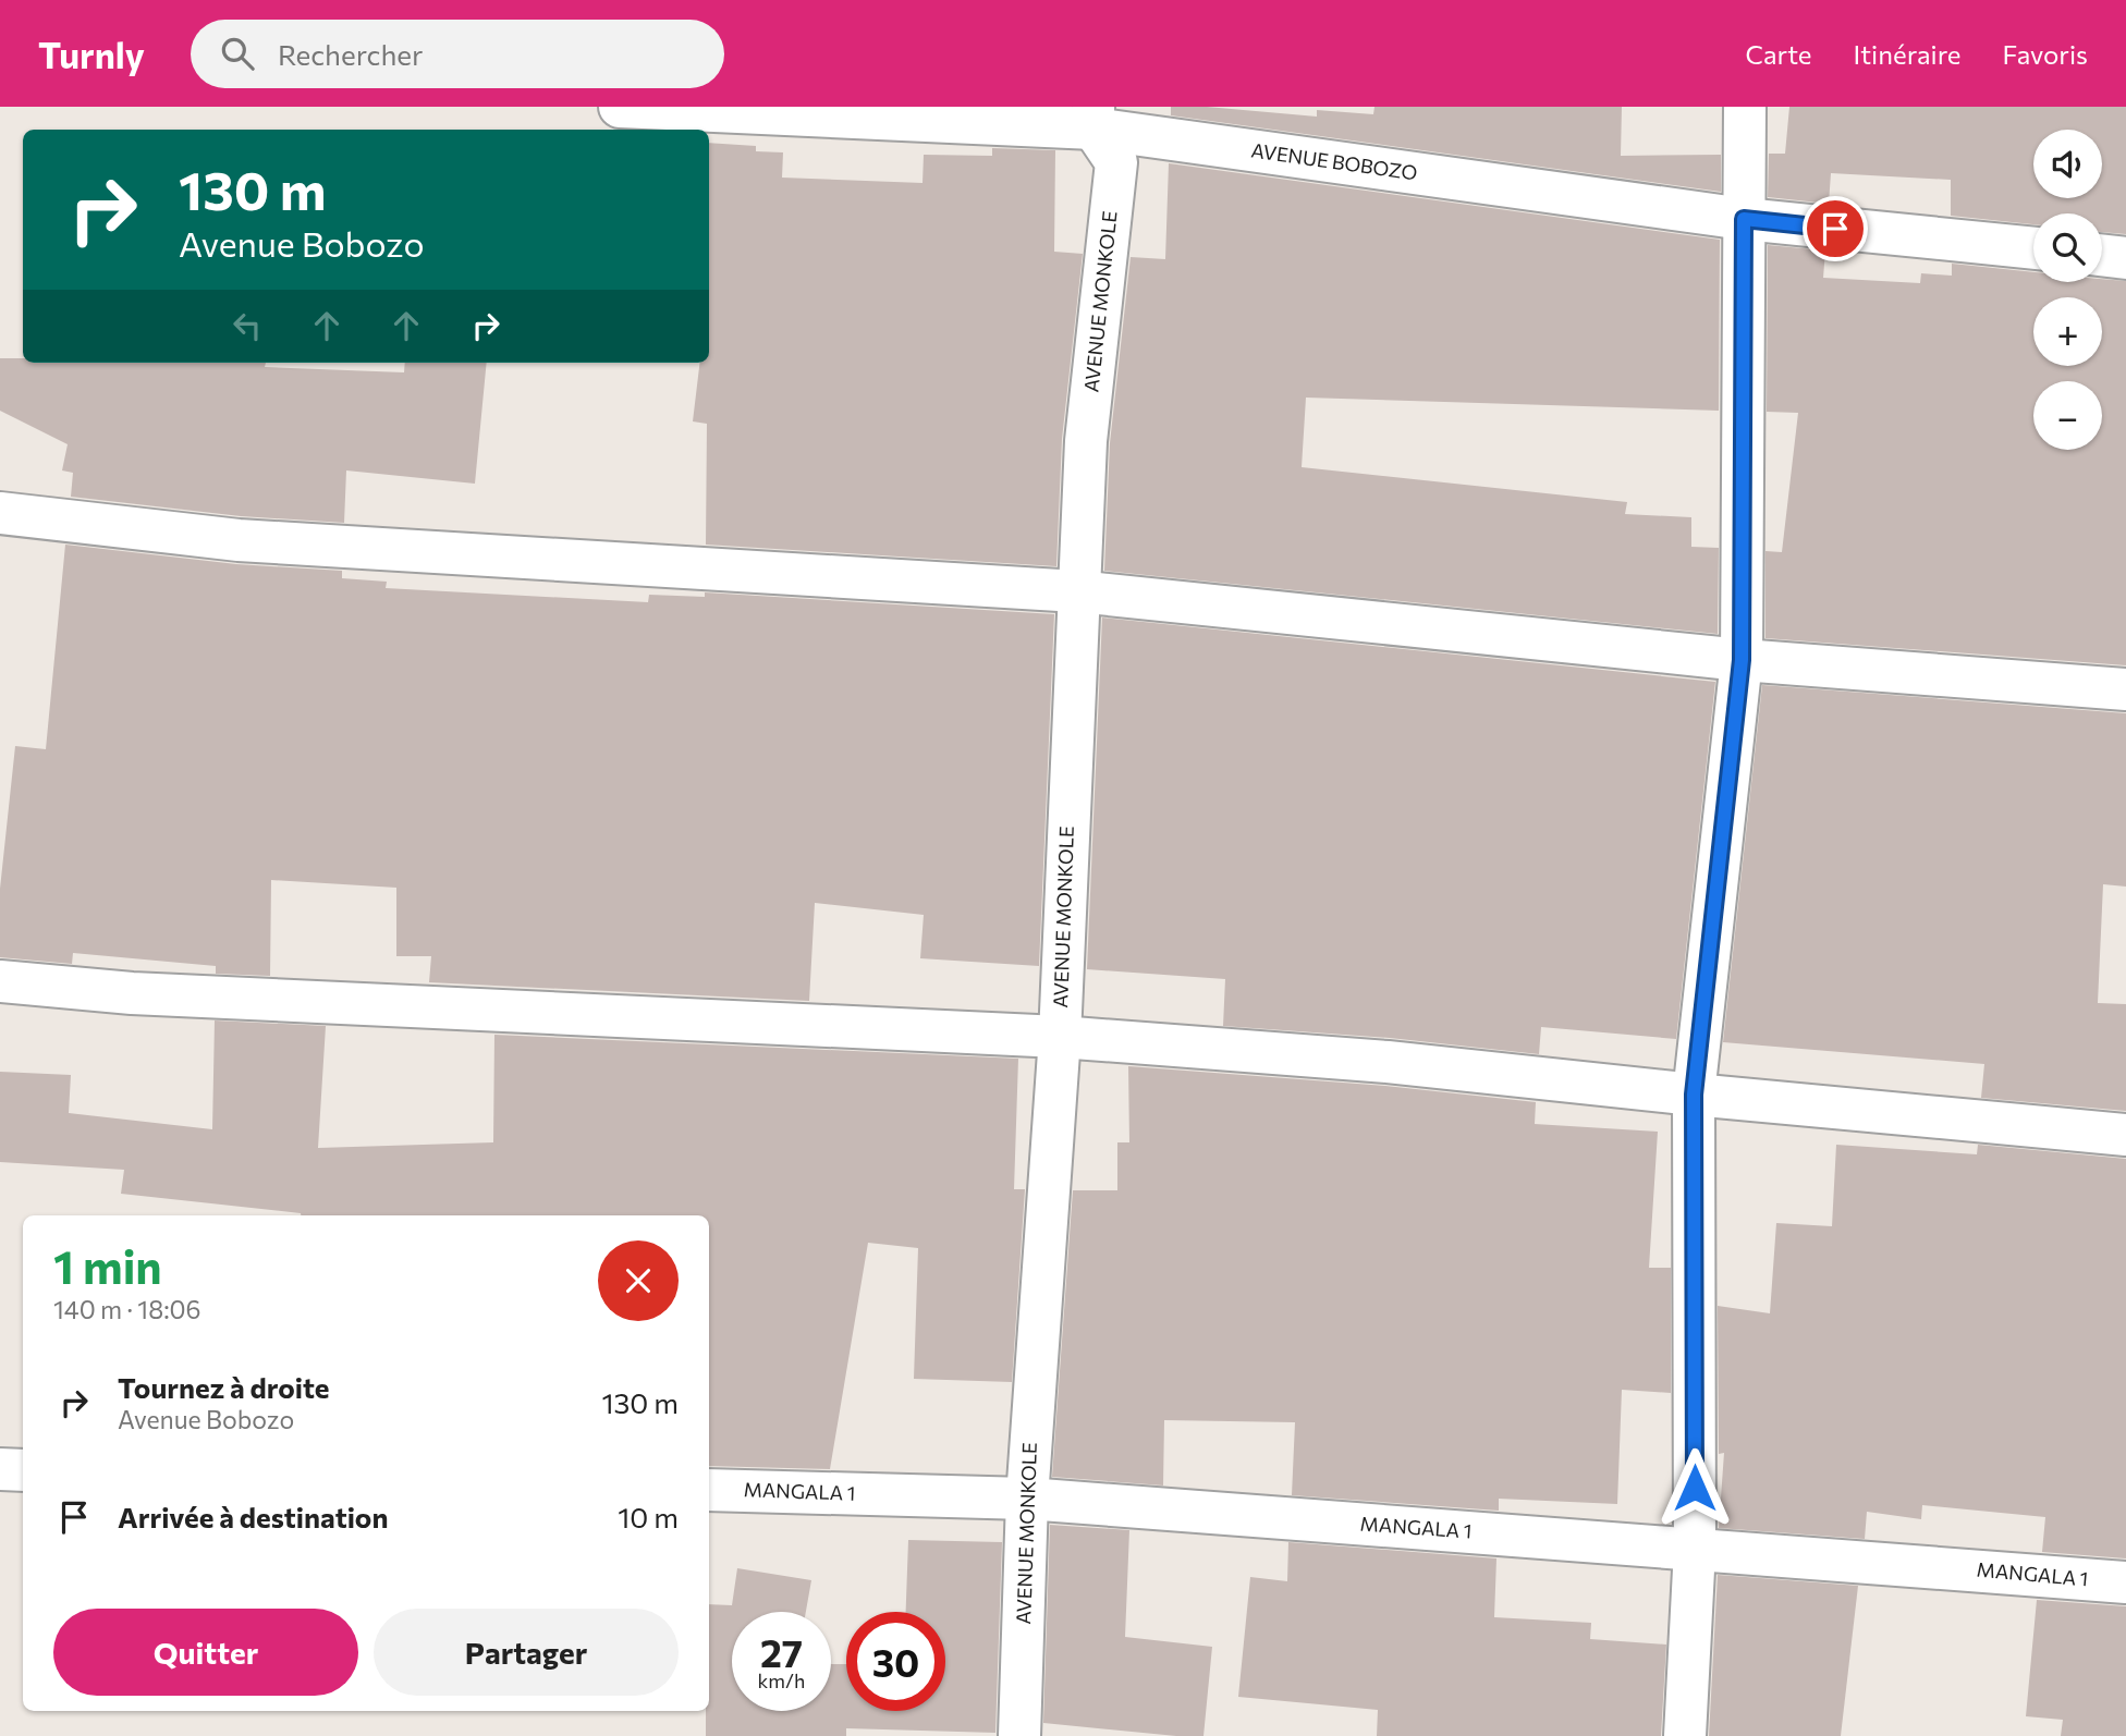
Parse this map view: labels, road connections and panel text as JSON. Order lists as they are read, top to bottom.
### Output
{
  "streets": {
    "street": ["AVENUE BOBOZO", "AVENUE MONKOLE", "MANGALA 1"]
  },
  "crossings": [
    ["AVENUE BOBOZO", "AVENUE MONKOLE"],
    ["AVENUE MONKOLE", "MANGALA 1"]
  ],
  "page": {
    "header": "Turnly",
    "search": "Rechercher",
    "nav": ["Carte", "Itinéraire", "Favoris"],
    "map_buttons": ["+", "−"],
    "turn": ["130 m", "Avenue Bobozo"],
    "heading": ["1 min", "140 m · 18:06"],
    "list": [
      {
        "name": "Tournez à droite",
        "note": "Avenue Bobozo",
        "value": "130 m"
      },
      {
        "name": "Arrivée à destination",
        "value": "10 m"
      }
    ],
    "buttons": ["Quitter", "Partager"],
    "speed": "27 km/h",
    "limit": "30"
  }
}
